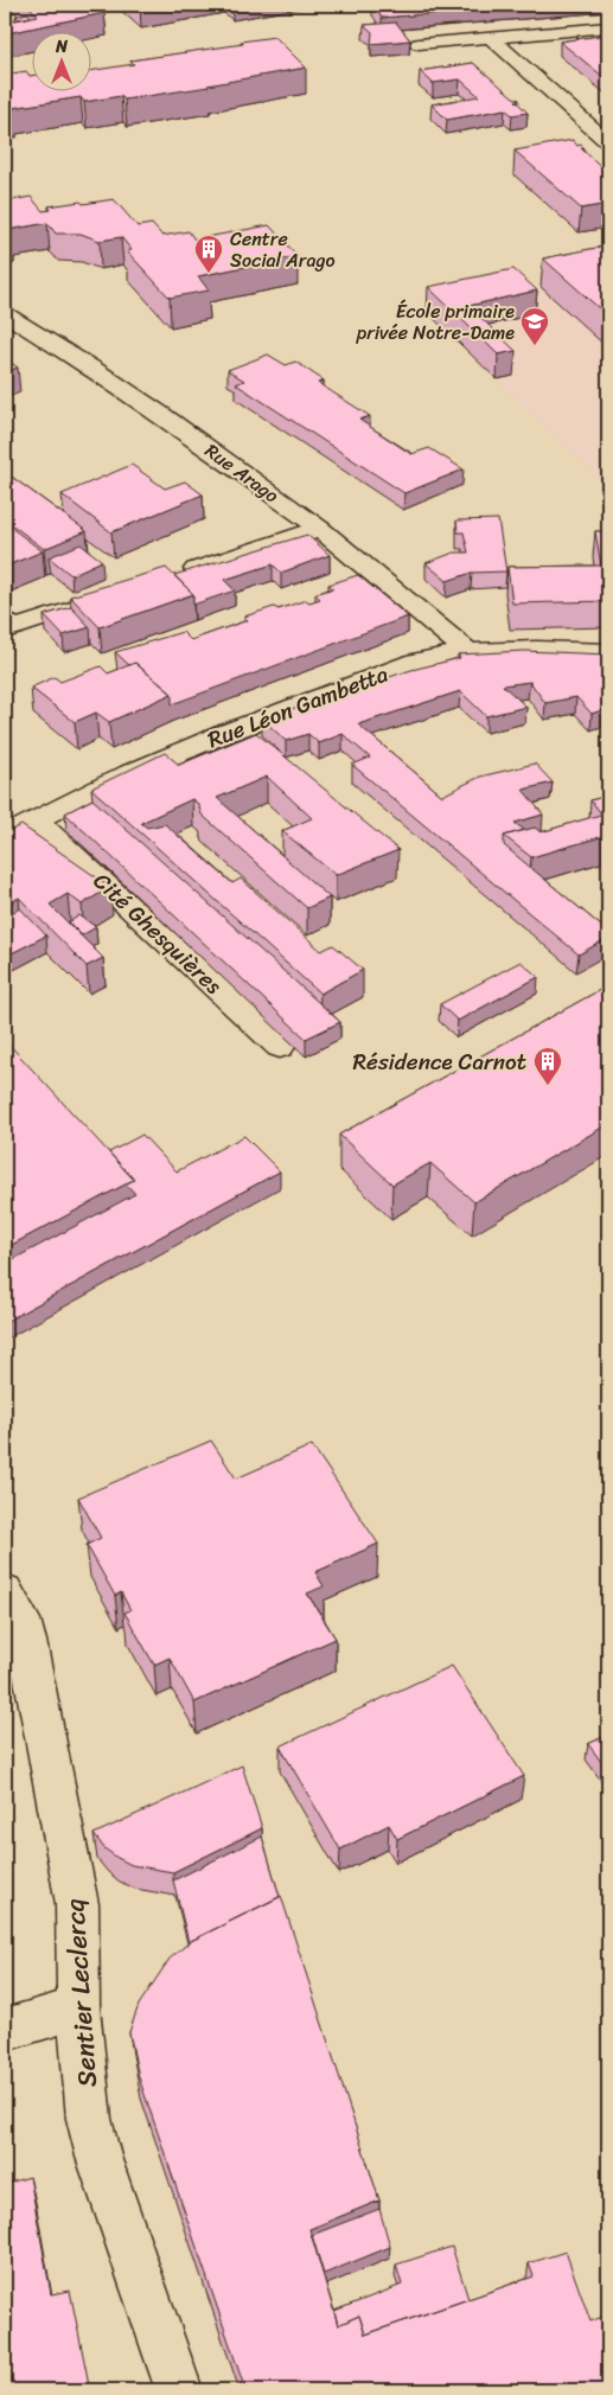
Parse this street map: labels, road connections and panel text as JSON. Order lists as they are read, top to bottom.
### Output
{
  "streets": {
    "street": [
      "Rue Arago",
      "Rue Léon Gambetta",
      "Cité Ghesquières",
      "Sentier Leclercq"
    ]
  },
  "crossings": [
    ["Rue Arago", "Rue Léon Gambetta"],
    ["Rue Léon Gambetta", "Cité Ghesquières"]
  ],
  "places": {
    "building": ["Centre Social Arago", "Résidence Carnot"],
    "school or university": ["École primaire privée Notre-Dame"]
  },
  "north": "top"
}
